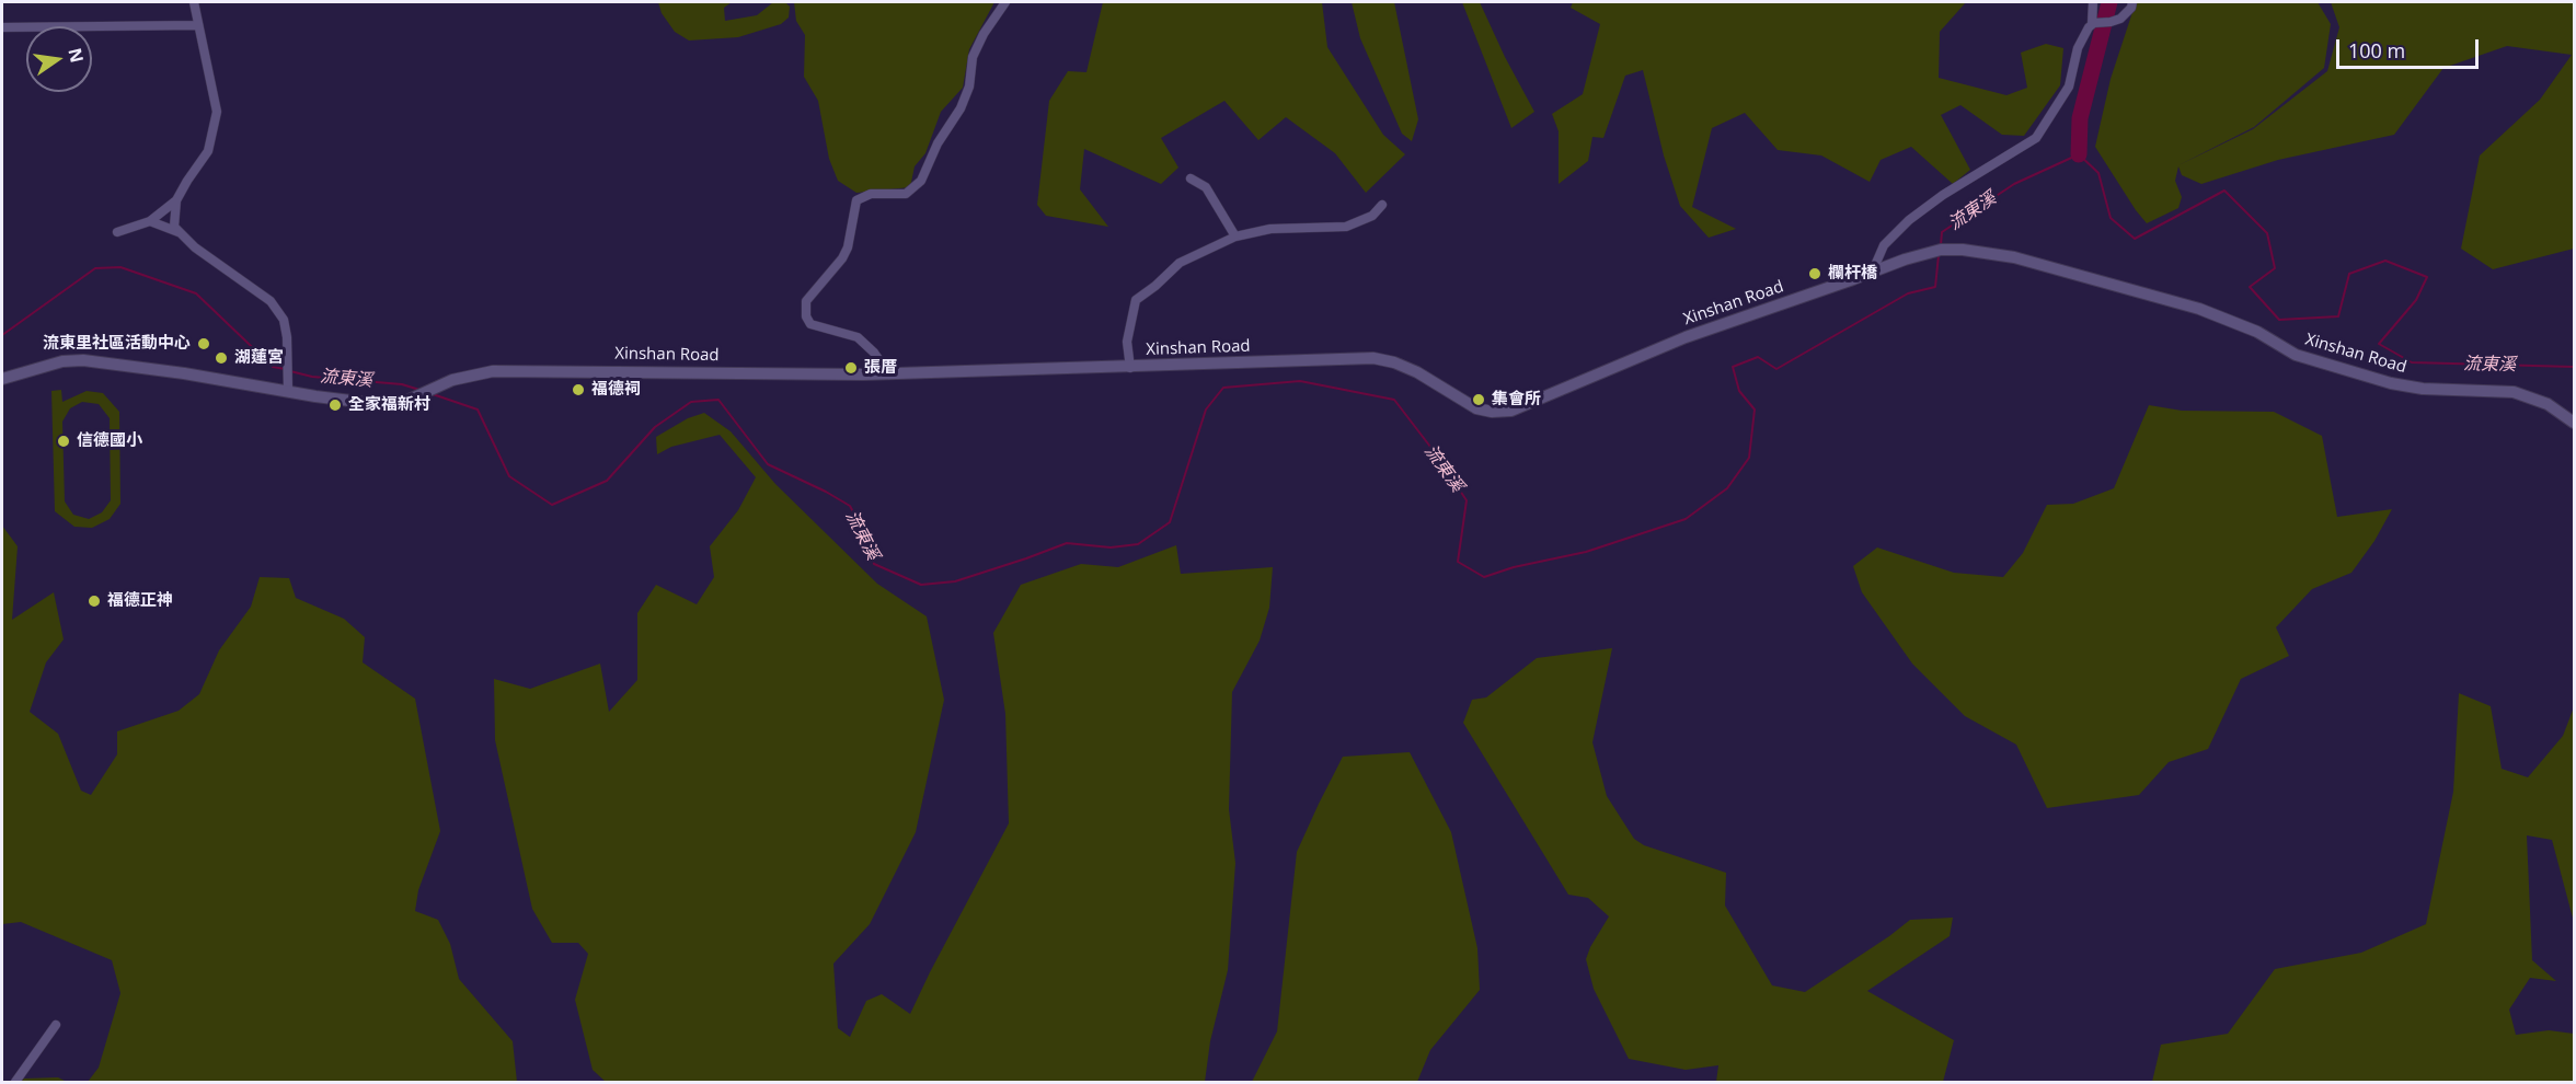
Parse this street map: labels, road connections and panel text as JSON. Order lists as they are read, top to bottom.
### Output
{
  "streets": {
    "street": ["Xinshan Road"]
  },
  "water": ["流東溪"],
  "places": [
    "欄杆橋",
    "流東里社區活動中心",
    "湖蓮宮",
    "張厝",
    "福德祠",
    "集會所",
    "全家福新村",
    "信德國小",
    "福德正神"
  ],
  "scale_bar": "100 m",
  "north": "right"
}
